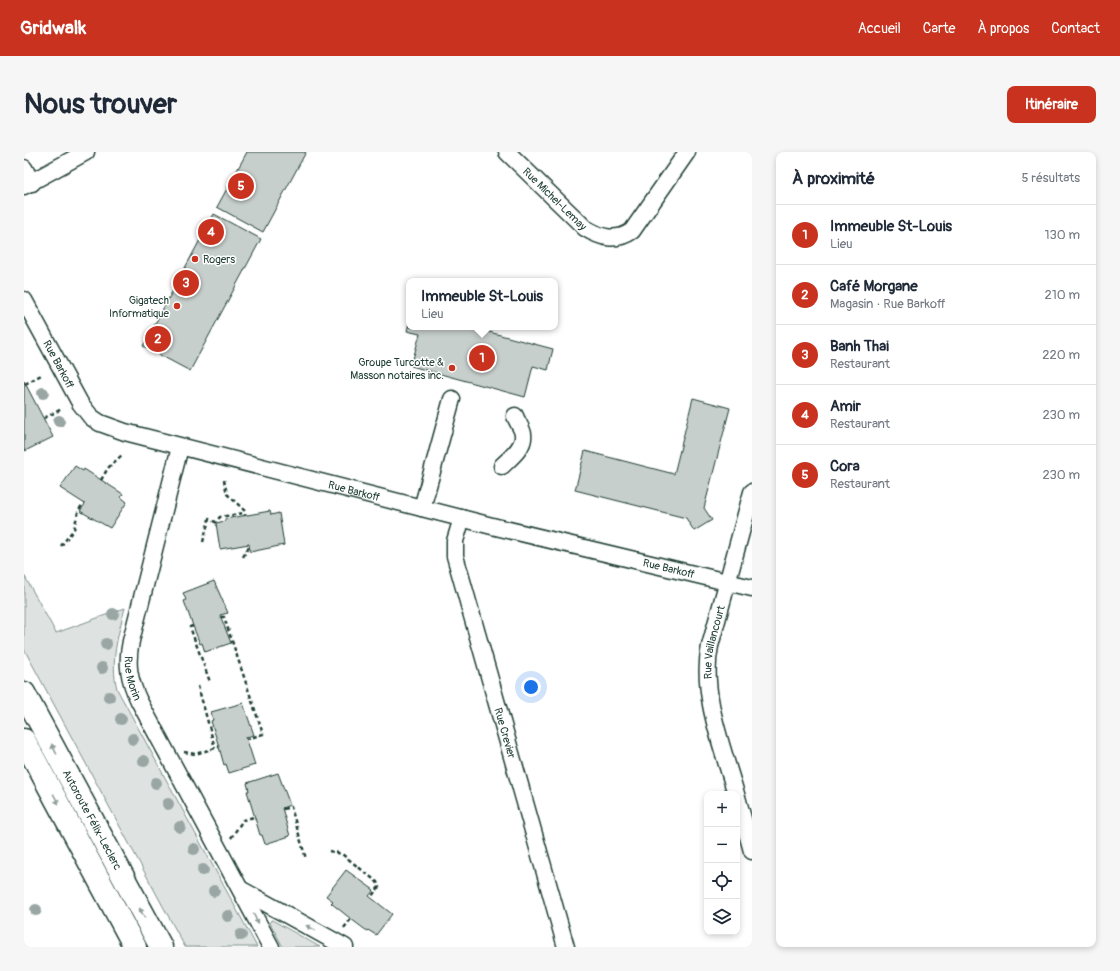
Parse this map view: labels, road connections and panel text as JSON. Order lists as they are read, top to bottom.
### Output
{
  "streets": {
    "highway": ["Autoroute Félix-Leclerc"],
    "street": [
      "Rue Michel-Lemay",
      "Rue Barkoff",
      "Rue Vaillancourt",
      "Rue Morin",
      "Rue Crevier"
    ]
  },
  "crossings": [
    ["Rue Barkoff", "Rue Vaillancourt"],
    ["Rue Barkoff", "Rue Morin"],
    ["Rue Barkoff", "Rue Crevier"]
  ],
  "places": ["Rogers", "Gigatech Informatique", "Groupe Turcotte & Masson notaires inc."],
  "page": {
    "header": "Gridwalk",
    "nav": [
      "Accueil",
      "Carte",
      "À propos",
      "Contact"
    ],
    "buttons": "Itinéraire",
    "title": "Nous trouver",
    "heading": ["À proximité", "5 résultats"],
    "pins": [
      "5",
      "4",
      "3",
      "2",
      "1"
    ],
    "list": [
      {
        "mark": "1",
        "name": "Immeuble St-Louis",
        "note": "Lieu",
        "value": "130 m"
      },
      {
        "mark": "2",
        "name": "Café Morgane",
        "note": "Magasin · Rue Barkoff",
        "value": "210 m"
      },
      {
        "mark": "3",
        "name": "Banh Thai",
        "note": "Restaurant",
        "value": "220 m"
      },
      {
        "mark": "4",
        "name": "Amir",
        "note": "Restaurant",
        "value": "230 m"
      },
      {
        "mark": "5",
        "name": "Cora",
        "note": "Restaurant",
        "value": "230 m"
      }
    ],
    "popup": ["Immeuble St-Louis", "Lieu"],
    "map_buttons": ["+", "−"]
  }
}
